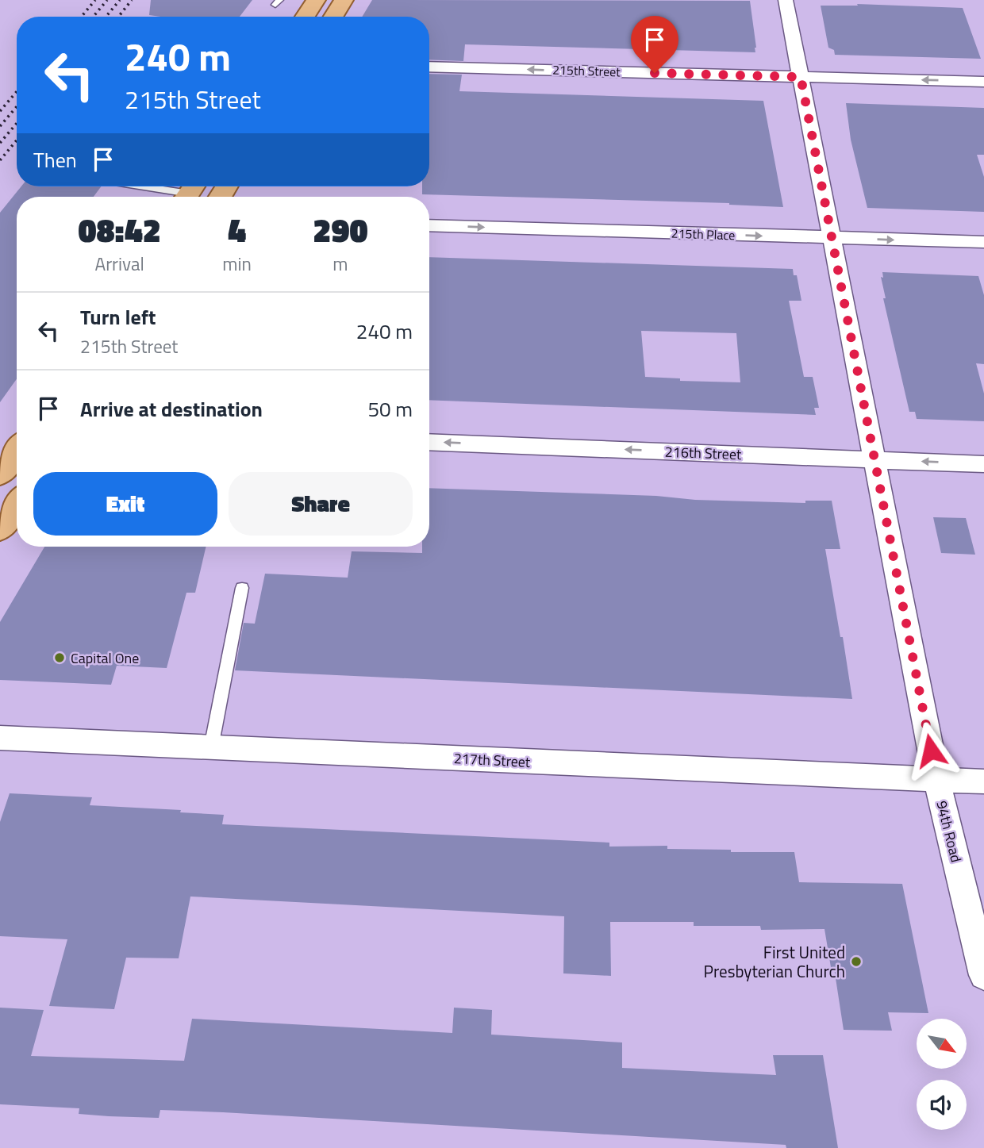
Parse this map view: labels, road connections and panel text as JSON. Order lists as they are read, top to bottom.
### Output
{
  "streets": {
    "street": [
      "215th Street",
      "215th Place",
      "216th Street",
      "217th Street",
      "94th Road"
    ]
  },
  "crossings": [
    ["215th Street", "94th Road"],
    ["215th Place", "94th Road"],
    ["216th Street", "94th Road"],
    ["217th Street", "94th Road"]
  ],
  "one_way": ["215th Street", "215th Place", "216th Street"],
  "places": ["Capital One", "First United Presbyterian Church"],
  "north": "bottom right",
  "page": {
    "turn": ["240 m", "215th Street"],
    "then": "Then",
    "eta": [
      "08:42",
      "Arrival",
      "4",
      "min",
      "290",
      "m"
    ],
    "list": [
      {
        "name": "Turn left",
        "note": "215th Street",
        "value": "240 m"
      },
      {
        "name": "Arrive at destination",
        "value": "50 m"
      }
    ],
    "buttons": ["Exit", "Share"]
  }
}
